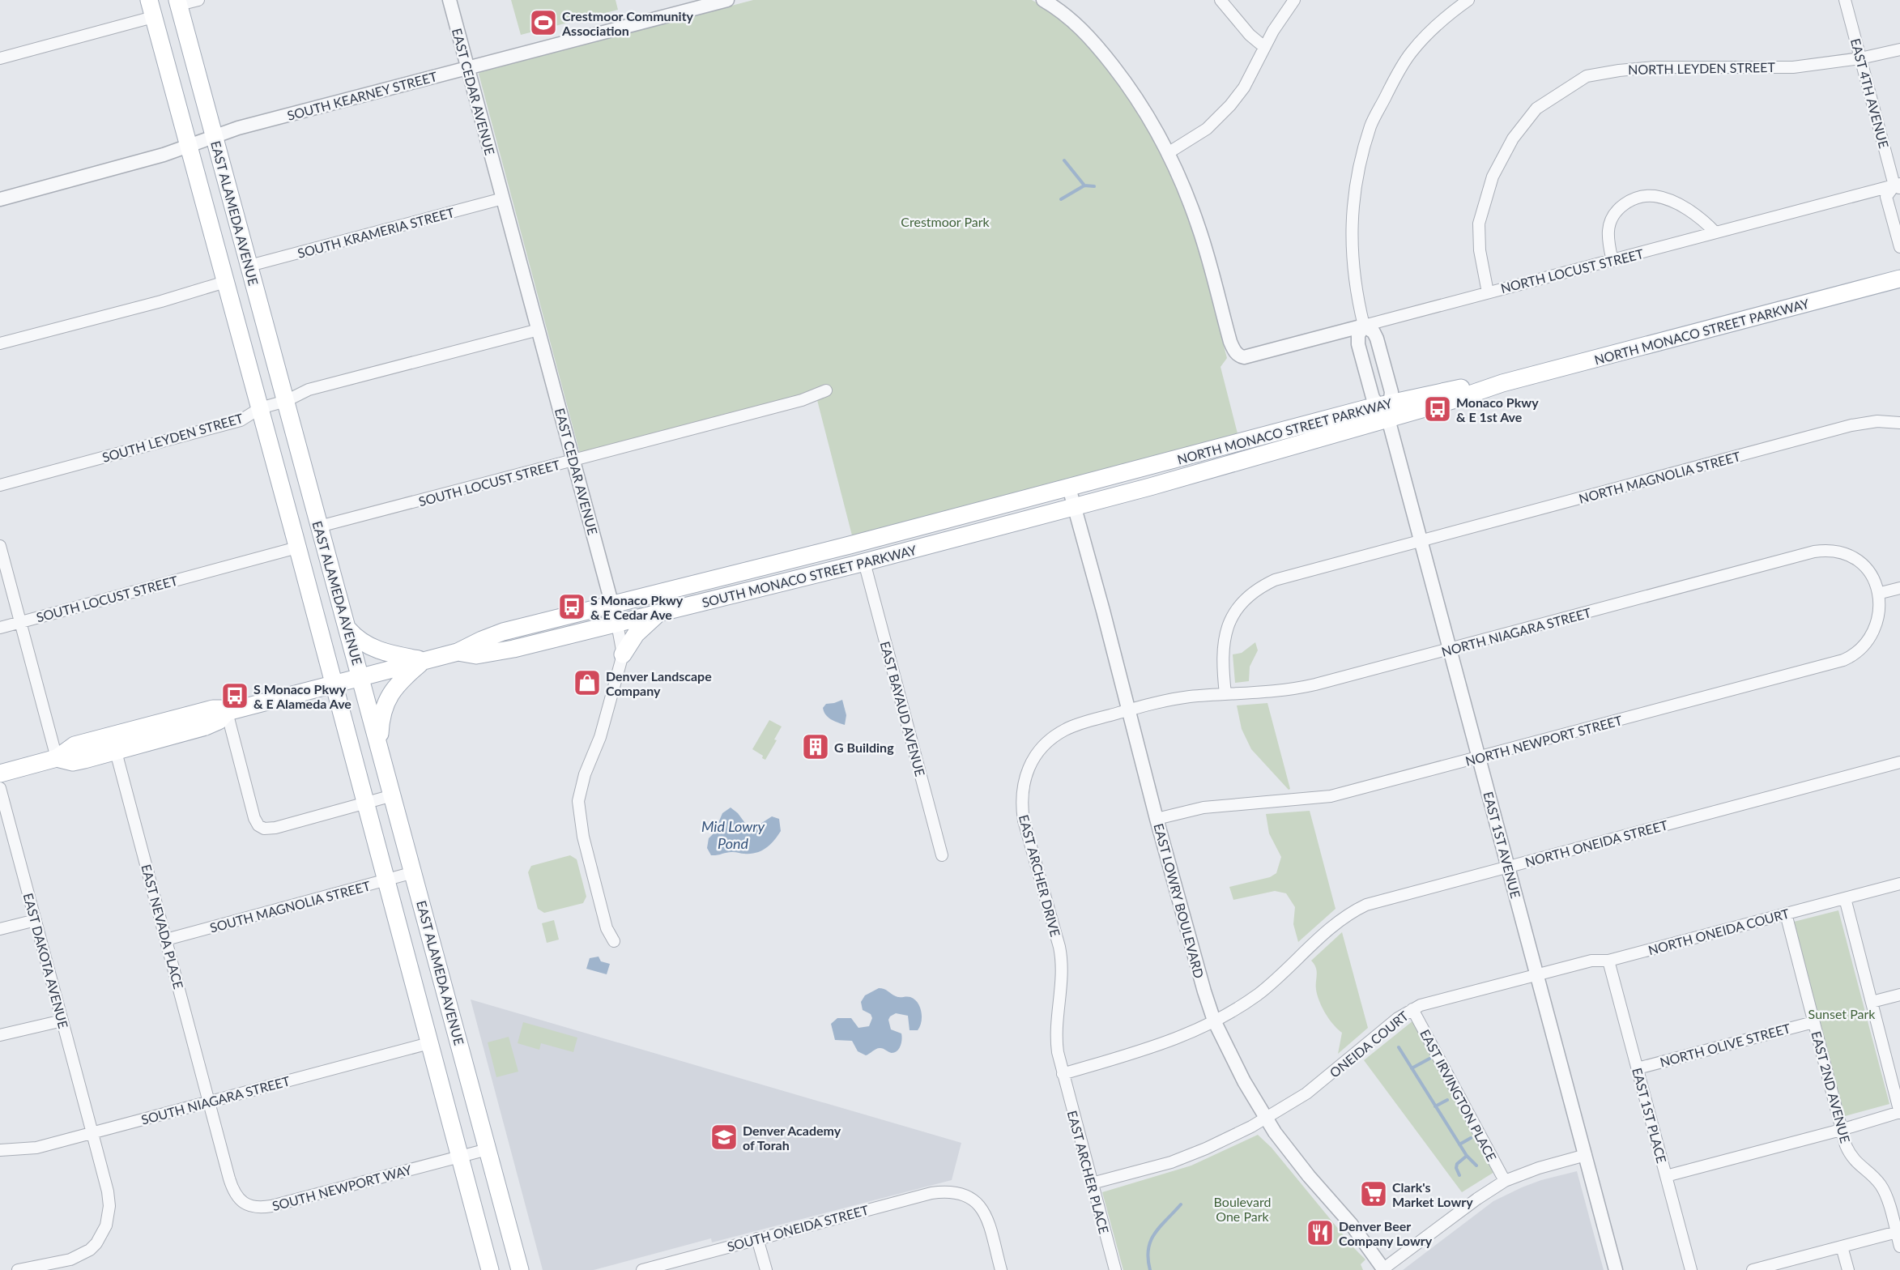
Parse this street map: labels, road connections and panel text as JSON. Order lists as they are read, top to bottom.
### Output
{
  "streets": {
    "main road": ["EAST ALAMEDA AVENUE", "NORTH MONACO STREET PARKWAY", "SOUTH MONACO STREET PARKWAY"],
    "street": [
      "NORTH LEYDEN STREET",
      "EAST CEDAR AVENUE",
      "EAST 4TH AVENUE",
      "SOUTH KEARNEY STREET",
      "SOUTH KRAMERIA STREET",
      "NORTH LOCUST STREET",
      "SOUTH LEYDEN STREET",
      "NORTH MAGNOLIA STREET",
      "SOUTH LOCUST STREET",
      "NORTH NIAGARA STREET",
      "EAST BAYAUD AVENUE",
      "NORTH NEWPORT STREET",
      "NORTH ONEIDA STREET",
      "EAST 1ST AVENUE",
      "EAST ARCHER DRIVE",
      "EAST LOWRY BOULEVARD",
      "SOUTH MAGNOLIA STREET",
      "EAST NEVADA PLACE",
      "NORTH ONEIDA COURT",
      "EAST DAKOTA AVENUE",
      "ONEIDA COURT",
      "NORTH OLIVE STREET",
      "EAST 2ND AVENUE",
      "EAST IRVINGTON PLACE",
      "SOUTH NIAGARA STREET",
      "EAST 1ST PLACE",
      "EAST ARCHER PLACE",
      "SOUTH NEWPORT WAY",
      "SOUTH ONEIDA STREET"
    ]
  },
  "crossings": [
    ["NORTH LEYDEN STREET", "EAST 4TH AVENUE"],
    ["NORTH LEYDEN STREET", "NORTH LOCUST STREET"],
    ["EAST CEDAR AVENUE", "SOUTH KEARNEY STREET"],
    ["EAST CEDAR AVENUE", "SOUTH KRAMERIA STREET"],
    ["EAST CEDAR AVENUE", "SOUTH LEYDEN STREET"],
    ["EAST CEDAR AVENUE", "SOUTH LOCUST STREET"],
    ["EAST CEDAR AVENUE", "SOUTH MONACO STREET PARKWAY"],
    ["EAST 4TH AVENUE", "NORTH LOCUST STREET"],
    ["SOUTH KEARNEY STREET", "EAST ALAMEDA AVENUE"],
    ["EAST ALAMEDA AVENUE", "SOUTH KRAMERIA STREET"],
    ["EAST ALAMEDA AVENUE", "SOUTH LEYDEN STREET"],
    ["EAST ALAMEDA AVENUE", "SOUTH LOCUST STREET"],
    ["EAST ALAMEDA AVENUE", "SOUTH MONACO STREET PARKWAY"],
    ["EAST ALAMEDA AVENUE", "SOUTH MAGNOLIA STREET"],
    ["EAST ALAMEDA AVENUE", "SOUTH NIAGARA STREET"],
    ["EAST ALAMEDA AVENUE", "SOUTH NEWPORT WAY"],
    ["NORTH LOCUST STREET", "EAST 1ST AVENUE"],
    ["NORTH MONACO STREET PARKWAY", "SOUTH MONACO STREET PARKWAY"],
    ["NORTH MONACO STREET PARKWAY", "EAST 1ST AVENUE"],
    ["NORTH MONACO STREET PARKWAY", "EAST LOWRY BOULEVARD"],
    ["NORTH MAGNOLIA STREET", "NORTH NIAGARA STREET"],
    ["NORTH MAGNOLIA STREET", "EAST 1ST AVENUE"],
    ["SOUTH MONACO STREET PARKWAY", "EAST BAYAUD AVENUE"],
    ["SOUTH MONACO STREET PARKWAY", "EAST LOWRY BOULEVARD"],
    ["NORTH NIAGARA STREET", "NORTH NEWPORT STREET"],
    ["NORTH NIAGARA STREET", "EAST 1ST AVENUE"],
    ["NORTH NIAGARA STREET", "EAST ARCHER DRIVE"],
    ["NORTH NIAGARA STREET", "EAST LOWRY BOULEVARD"],
    ["NORTH NEWPORT STREET", "EAST 1ST AVENUE"],
    ["NORTH NEWPORT STREET", "EAST LOWRY BOULEVARD"],
    ["NORTH ONEIDA STREET", "EAST 1ST AVENUE"],
    ["NORTH ONEIDA STREET", "EAST LOWRY BOULEVARD"],
    ["EAST 1ST AVENUE", "NORTH ONEIDA COURT"],
    ["EAST 1ST AVENUE", "ONEIDA COURT"],
    ["EAST ARCHER DRIVE", "EAST LOWRY BOULEVARD"],
    ["EAST ARCHER DRIVE", "EAST ARCHER PLACE"],
    ["EAST LOWRY BOULEVARD", "ONEIDA COURT"],
    ["SOUTH MAGNOLIA STREET", "EAST NEVADA PLACE"],
    ["EAST NEVADA PLACE", "SOUTH NIAGARA STREET"],
    ["EAST NEVADA PLACE", "SOUTH NEWPORT WAY"],
    ["NORTH ONEIDA COURT", "ONEIDA COURT"],
    ["NORTH ONEIDA COURT", "EAST 2ND AVENUE"],
    ["NORTH ONEIDA COURT", "EAST 1ST PLACE"],
    ["EAST DAKOTA AVENUE", "SOUTH NIAGARA STREET"],
    ["ONEIDA COURT", "EAST IRVINGTON PLACE"],
    ["ONEIDA COURT", "EAST ARCHER PLACE"],
    ["NORTH OLIVE STREET", "EAST 2ND AVENUE"],
    ["NORTH OLIVE STREET", "EAST 1ST PLACE"],
    ["SOUTH NIAGARA STREET", "SOUTH NEWPORT WAY"]
  ],
  "water": ["Mid Lowry Pond"],
  "parks": ["Crestmoor Park", "Sunset Park", "Boulevard One Park"],
  "places": {
    "sports": ["Crestmoor Community Association"],
    "bus stop": ["Monaco Pkwy & E 1st Ave", "S Monaco Pkwy & E Cedar Ave", "S Monaco Pkwy & E Alameda Ave"],
    "shop": ["Denver Landscape Company"],
    "building": ["G Building"],
    "school or university": ["Denver Academy of Torah"],
    "supermarket": ["Clark's Market Lowry"],
    "restaurant": ["Denver Beer Company Lowry"]
  }
}
